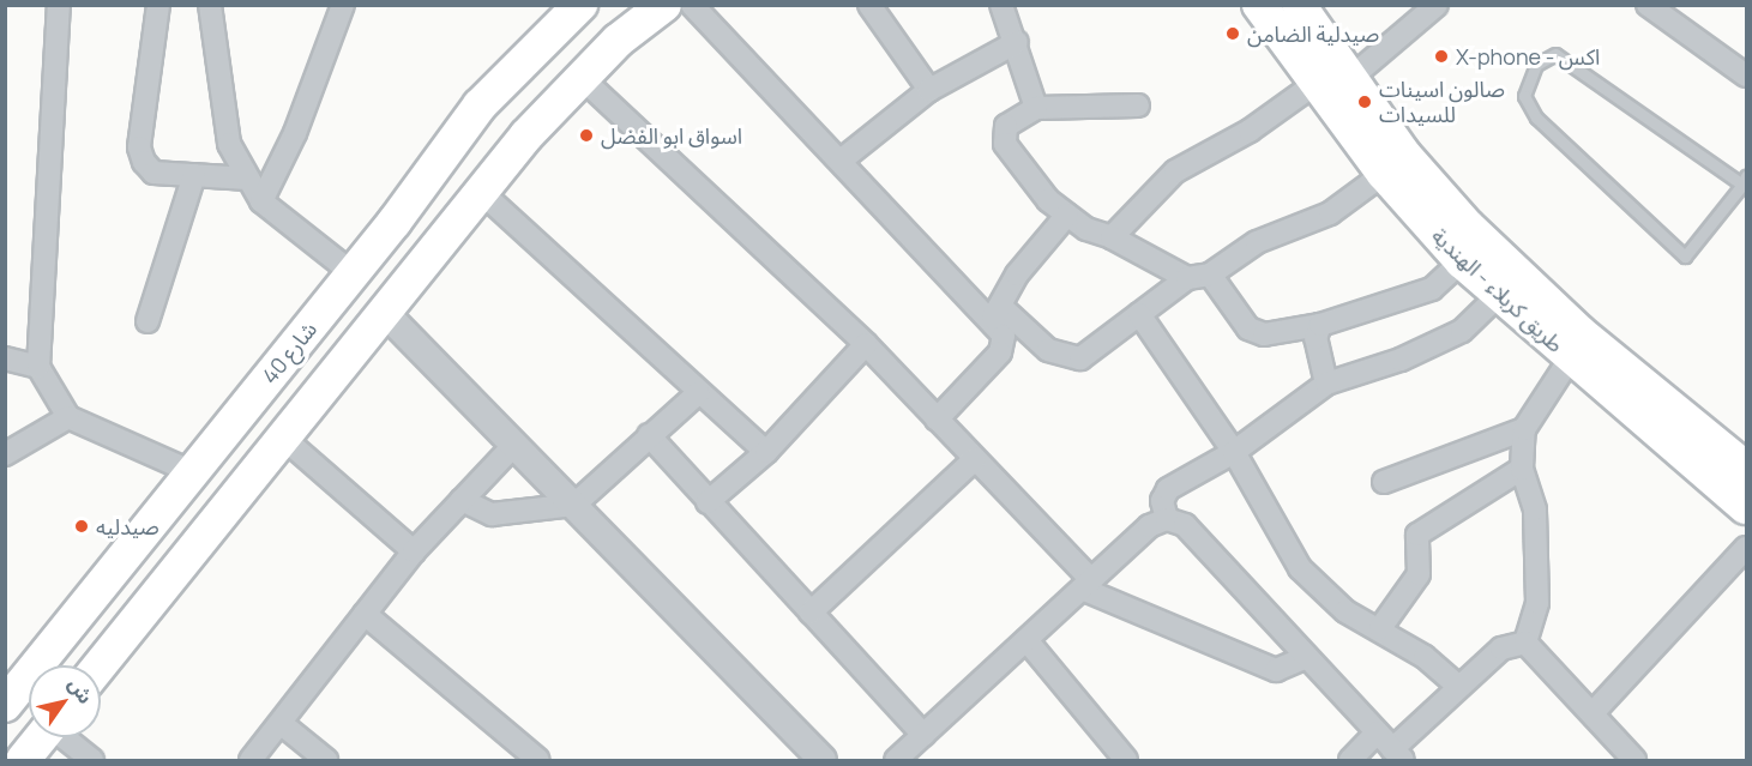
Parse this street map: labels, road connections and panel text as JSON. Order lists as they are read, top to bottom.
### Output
{
  "streets": {
    "main road": ["طريق كربلاء - الهندية", "شارع 40"]
  },
  "places": [
    "صيدلية الضامن",
    "X-phone - اكس",
    "صالون اسينات للسيدات",
    "اسواق ابو الفضل",
    "صيدليه"
  ],
  "north": "top right"
}
